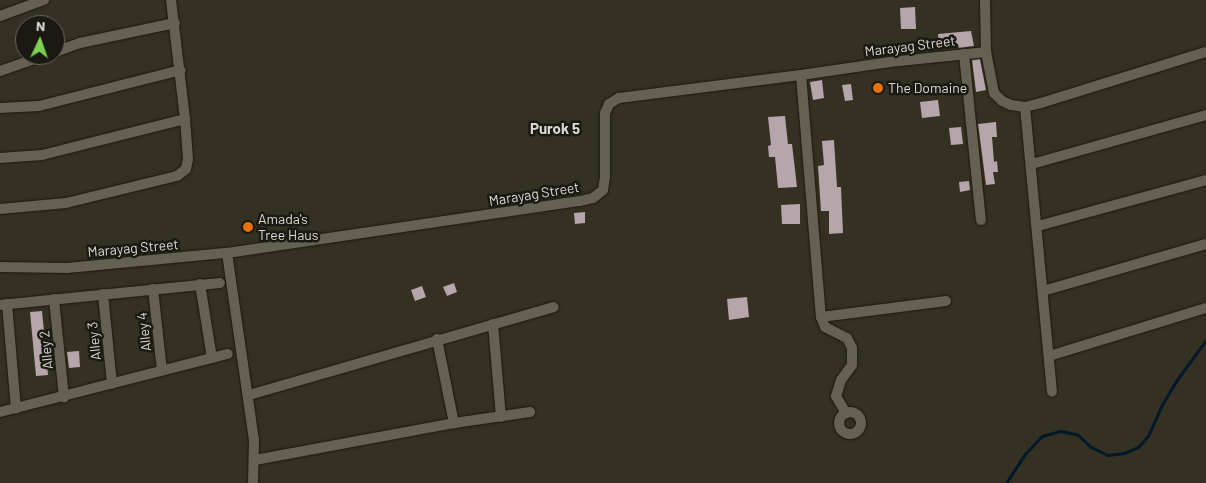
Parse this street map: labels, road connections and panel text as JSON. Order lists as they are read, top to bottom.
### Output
{
  "streets": {
    "street": [
      "Marayag Street",
      "Alley 4",
      "Alley 3",
      "Alley 2"
    ]
  },
  "districts": ["Purok 5"],
  "places": ["The Domaine", "Amada's Tree Haus"],
  "north": "top"
}
